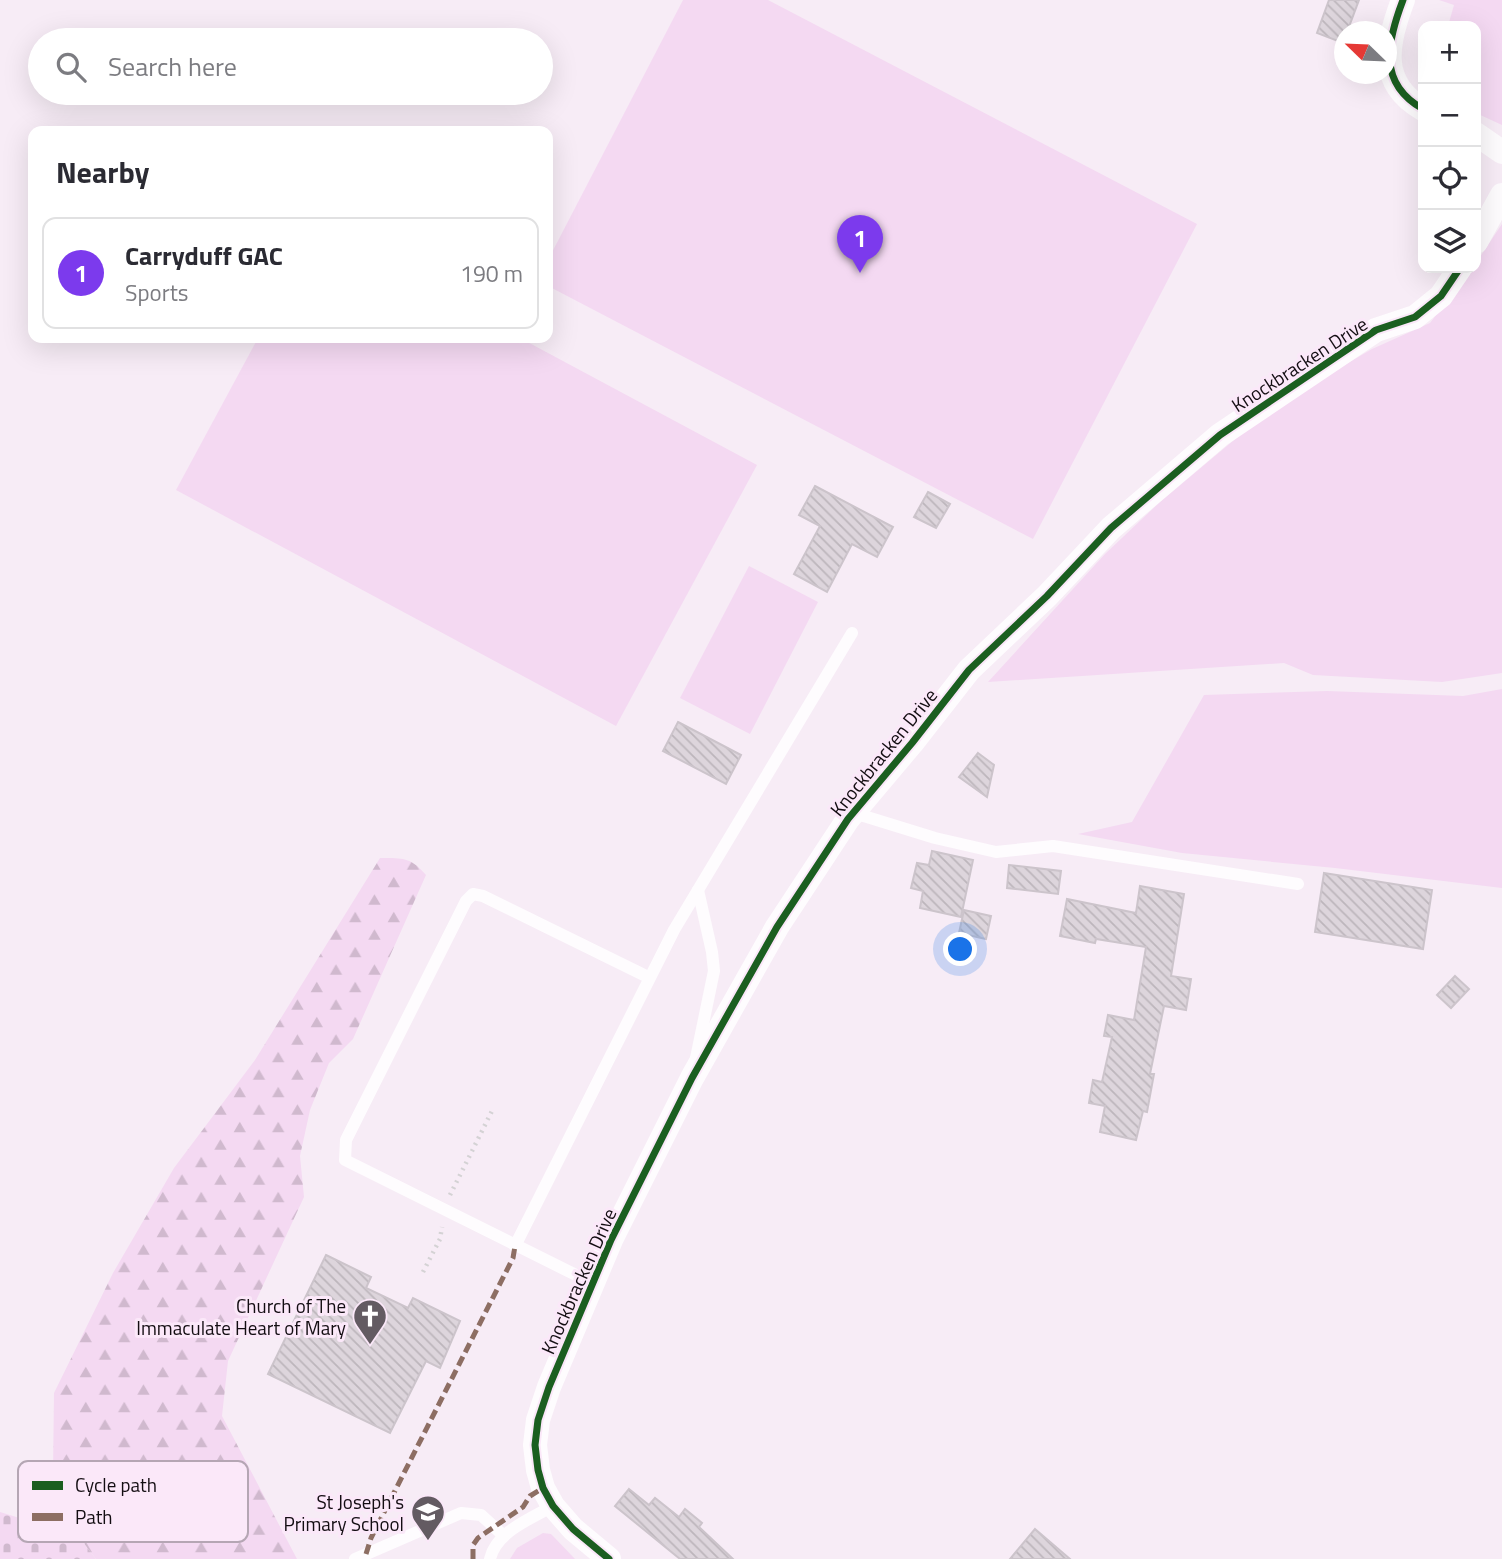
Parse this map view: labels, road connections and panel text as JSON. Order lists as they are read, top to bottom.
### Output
{
  "streets": {
    "street": ["Knockbracken Drive"]
  },
  "places": {
    "church": ["Church of The Immaculate Heart of Mary"],
    "school or university": ["St Joseph's Primary School"]
  },
  "legend": ["Cycle path", "Path"],
  "north": "top left",
  "page": {
    "map_buttons": ["+", "−"],
    "search": "Search here",
    "heading": "Nearby",
    "pins": "1",
    "list": [
      {
        "mark": "1",
        "name": "Carryduff GAC",
        "note": "Sports",
        "value": "190 m"
      }
    ]
  }
}
